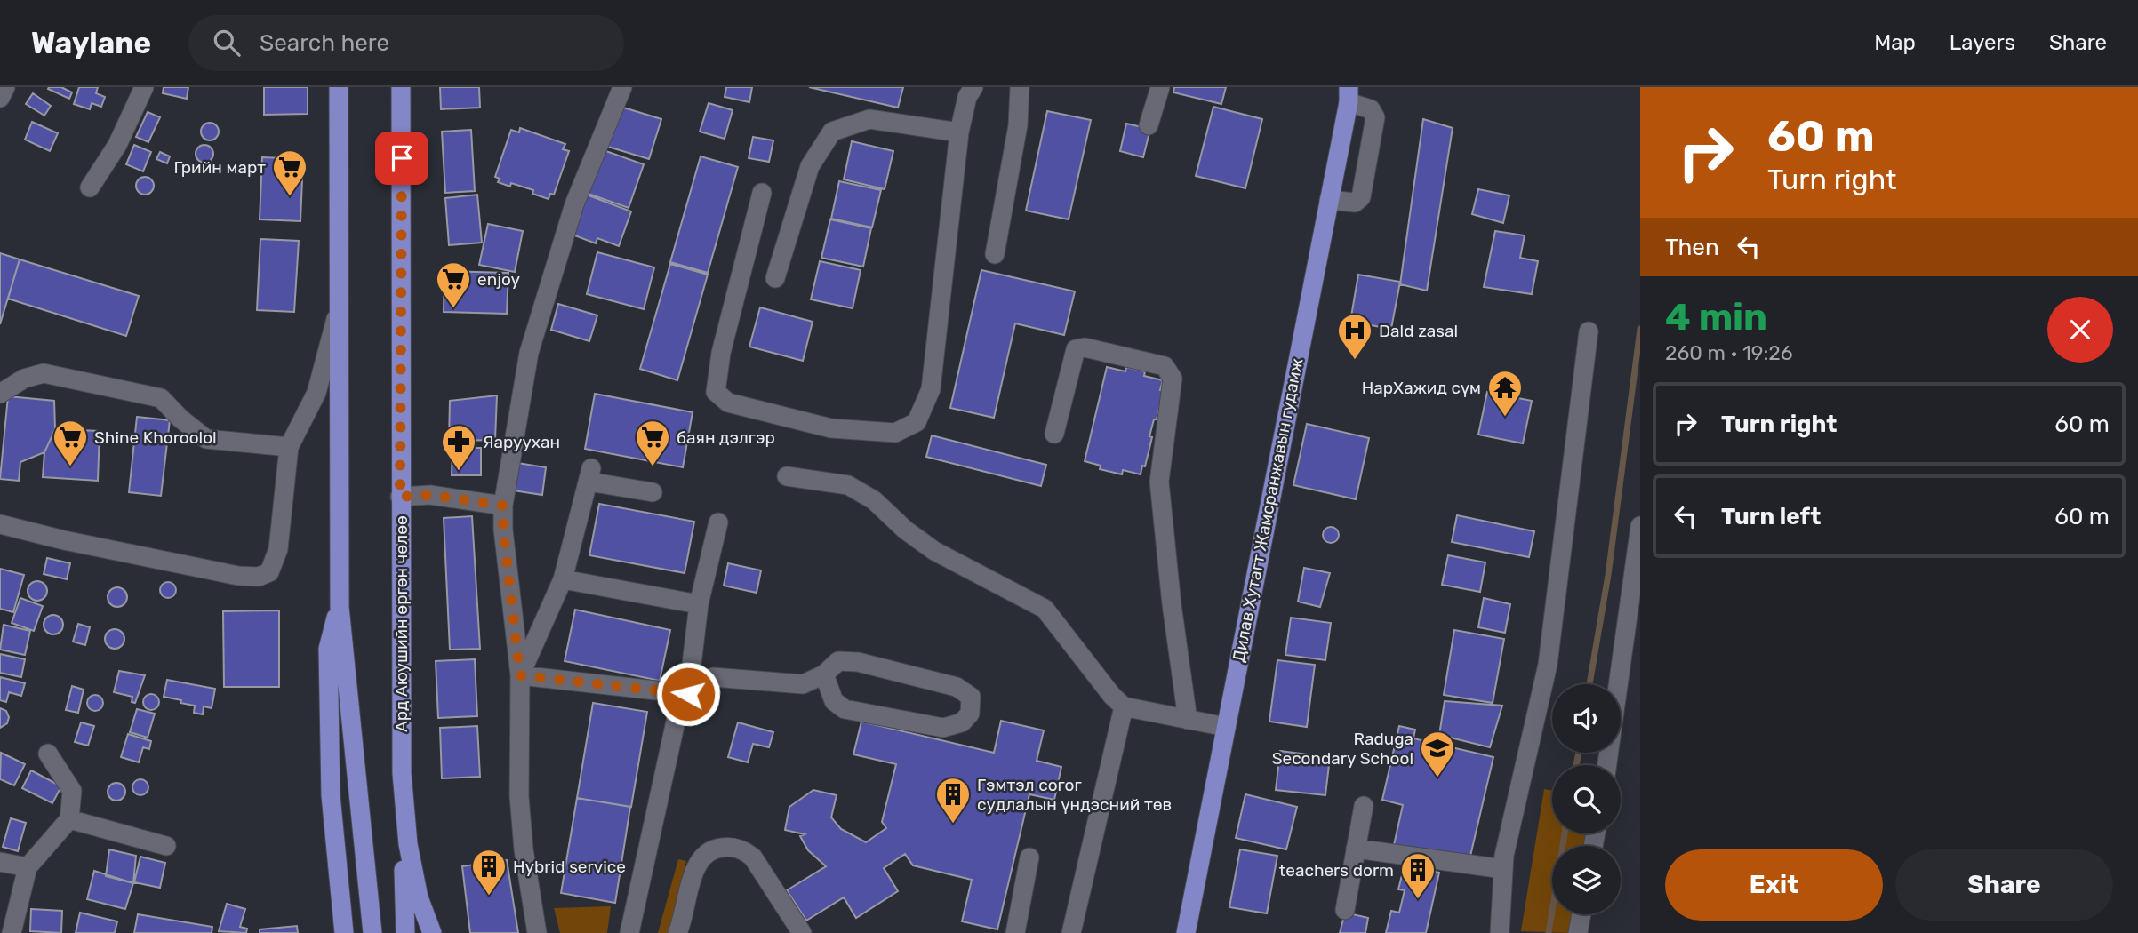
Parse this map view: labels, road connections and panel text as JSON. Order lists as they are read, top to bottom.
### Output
{
  "streets": {
    "main road": ["Дилав Хутагт Жамсранжавын гудамж", "Ард Аюушийн өргөн чөлөө"]
  },
  "places": {
    "supermarket": [
      "Грийн март",
      "enjoy",
      "Shine Khoroolol",
      "баян дэлгэр"
    ],
    "hospital": ["Dald zasal"],
    "temple": ["НарХажид сүм"],
    "pharmacy": ["Яаруухан"],
    "school or university": ["Raduga Secondary School"],
    "building": ["Гэмтэл согог судлалын үндэсний төв", "Hybrid service", "teachers dorm"]
  },
  "page": {
    "header": "Waylane",
    "search": "Search here",
    "nav": ["Map", "Layers", "Share"],
    "turn": ["60 m", "Turn right"],
    "then": "Then",
    "heading": ["4 min", "260 m · 19:26"],
    "list": [
      {
        "name": "Turn right",
        "value": "60 m"
      },
      {
        "name": "Turn left",
        "value": "60 m"
      }
    ],
    "buttons": ["Exit", "Share"]
  }
}
